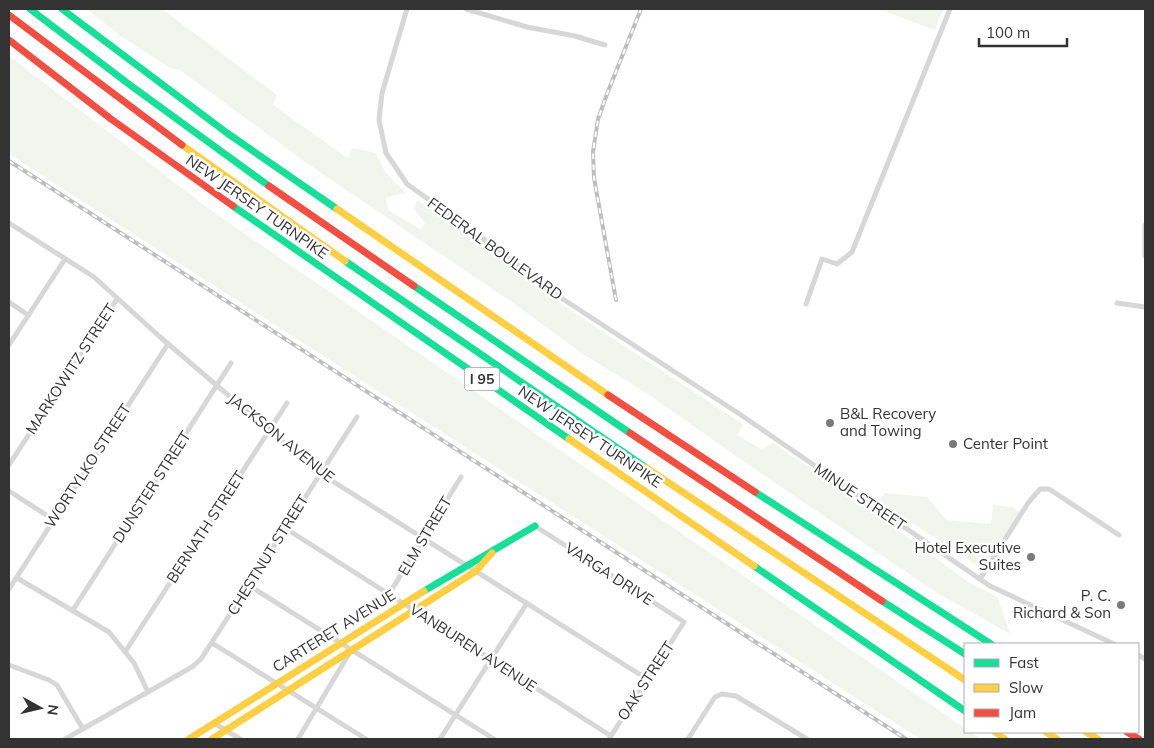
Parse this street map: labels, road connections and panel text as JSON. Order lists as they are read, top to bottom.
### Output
{
  "streets": {
    "main road": ["NEW JERSEY TURNPIKE", "I 95", "CARTERET AVENUE"],
    "street": [
      "FEDERAL BOULEVARD",
      "MARKOWITZ STREET",
      "JACKSON AVENUE",
      "WORTYLKO STREET",
      "DUNSTER STREET",
      "MINUE STREET",
      "BERNATH STREET",
      "ELM STREET",
      "CHESTNUT STREET",
      "VARGA DRIVE",
      "VANBUREN AVENUE",
      "OAK STREET"
    ]
  },
  "crossings": [
    ["FEDERAL BOULEVARD", "MINUE STREET"],
    ["MARKOWITZ STREET", "JACKSON AVENUE"],
    ["JACKSON AVENUE", "WORTYLKO STREET"],
    ["JACKSON AVENUE", "DUNSTER STREET"],
    ["JACKSON AVENUE", "BERNATH STREET"],
    ["JACKSON AVENUE", "ELM STREET"],
    ["JACKSON AVENUE", "CHESTNUT STREET"],
    ["JACKSON AVENUE", "CARTERET AVENUE"],
    ["JACKSON AVENUE", "OAK STREET"],
    ["ELM STREET", "VANBUREN AVENUE"],
    ["CHESTNUT STREET", "VANBUREN AVENUE"],
    ["VARGA DRIVE", "CARTERET AVENUE"],
    ["VARGA DRIVE", "OAK STREET"],
    ["CARTERET AVENUE", "VANBUREN AVENUE"],
    ["VANBUREN AVENUE", "OAK STREET"]
  ],
  "places": [
    "B&L Recovery and Towing",
    "Center Point",
    "Hotel Executive Suites",
    "P. C. Richard & Son"
  ],
  "legend": ["Fast", "Slow", "Jam"],
  "scale_bar": "100 m",
  "north": "right"
}
